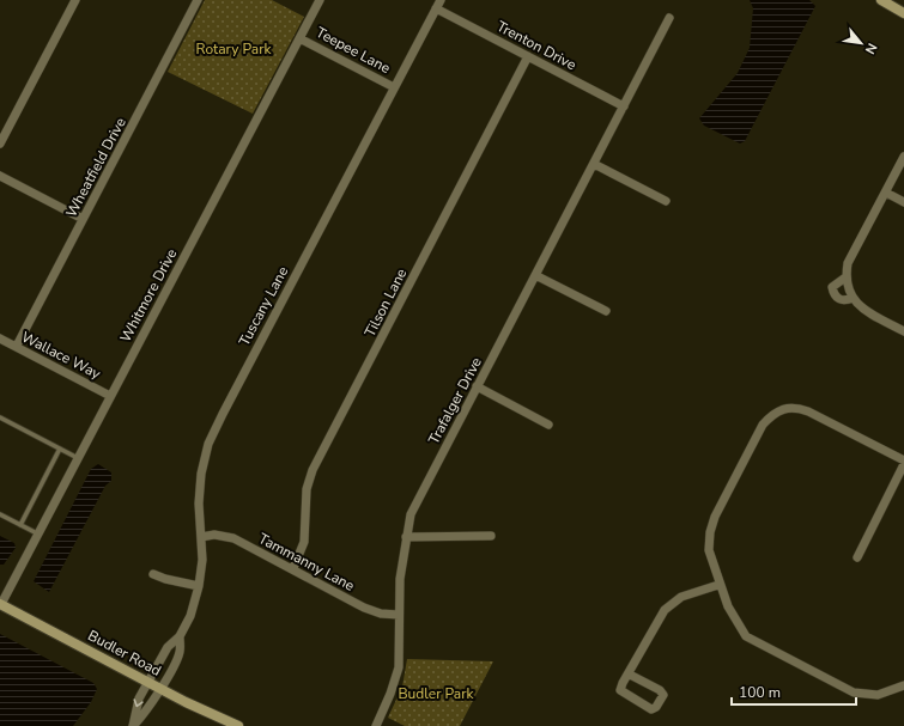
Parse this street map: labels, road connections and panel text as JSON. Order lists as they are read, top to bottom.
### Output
{
  "streets": {
    "street": [
      "Trenton Drive",
      "Teepee Lane",
      "Wheatfield Drive",
      "Whitmore Drive",
      "Tilson Lane",
      "Tuscany Lane",
      "Wallace Way",
      "Trafalger Drive",
      "Tammanny Lane",
      "Budler Road"
    ]
  },
  "crossings": [
    ["Trenton Drive", "Tilson Lane"],
    ["Trenton Drive", "Tuscany Lane"],
    ["Trenton Drive", "Trafalger Drive"],
    ["Teepee Lane", "Whitmore Drive"],
    ["Teepee Lane", "Tuscany Lane"],
    ["Wheatfield Drive", "Wallace Way"],
    ["Whitmore Drive", "Wallace Way"],
    ["Whitmore Drive", "Budler Road"],
    ["Tilson Lane", "Tammanny Lane"],
    ["Tuscany Lane", "Tammanny Lane"],
    ["Tuscany Lane", "Budler Road"],
    ["Trafalger Drive", "Tammanny Lane"]
  ],
  "parks": ["Rotary Park", "Budler Park"],
  "scale_bar": "100 m",
  "north": "bottom right"
}
